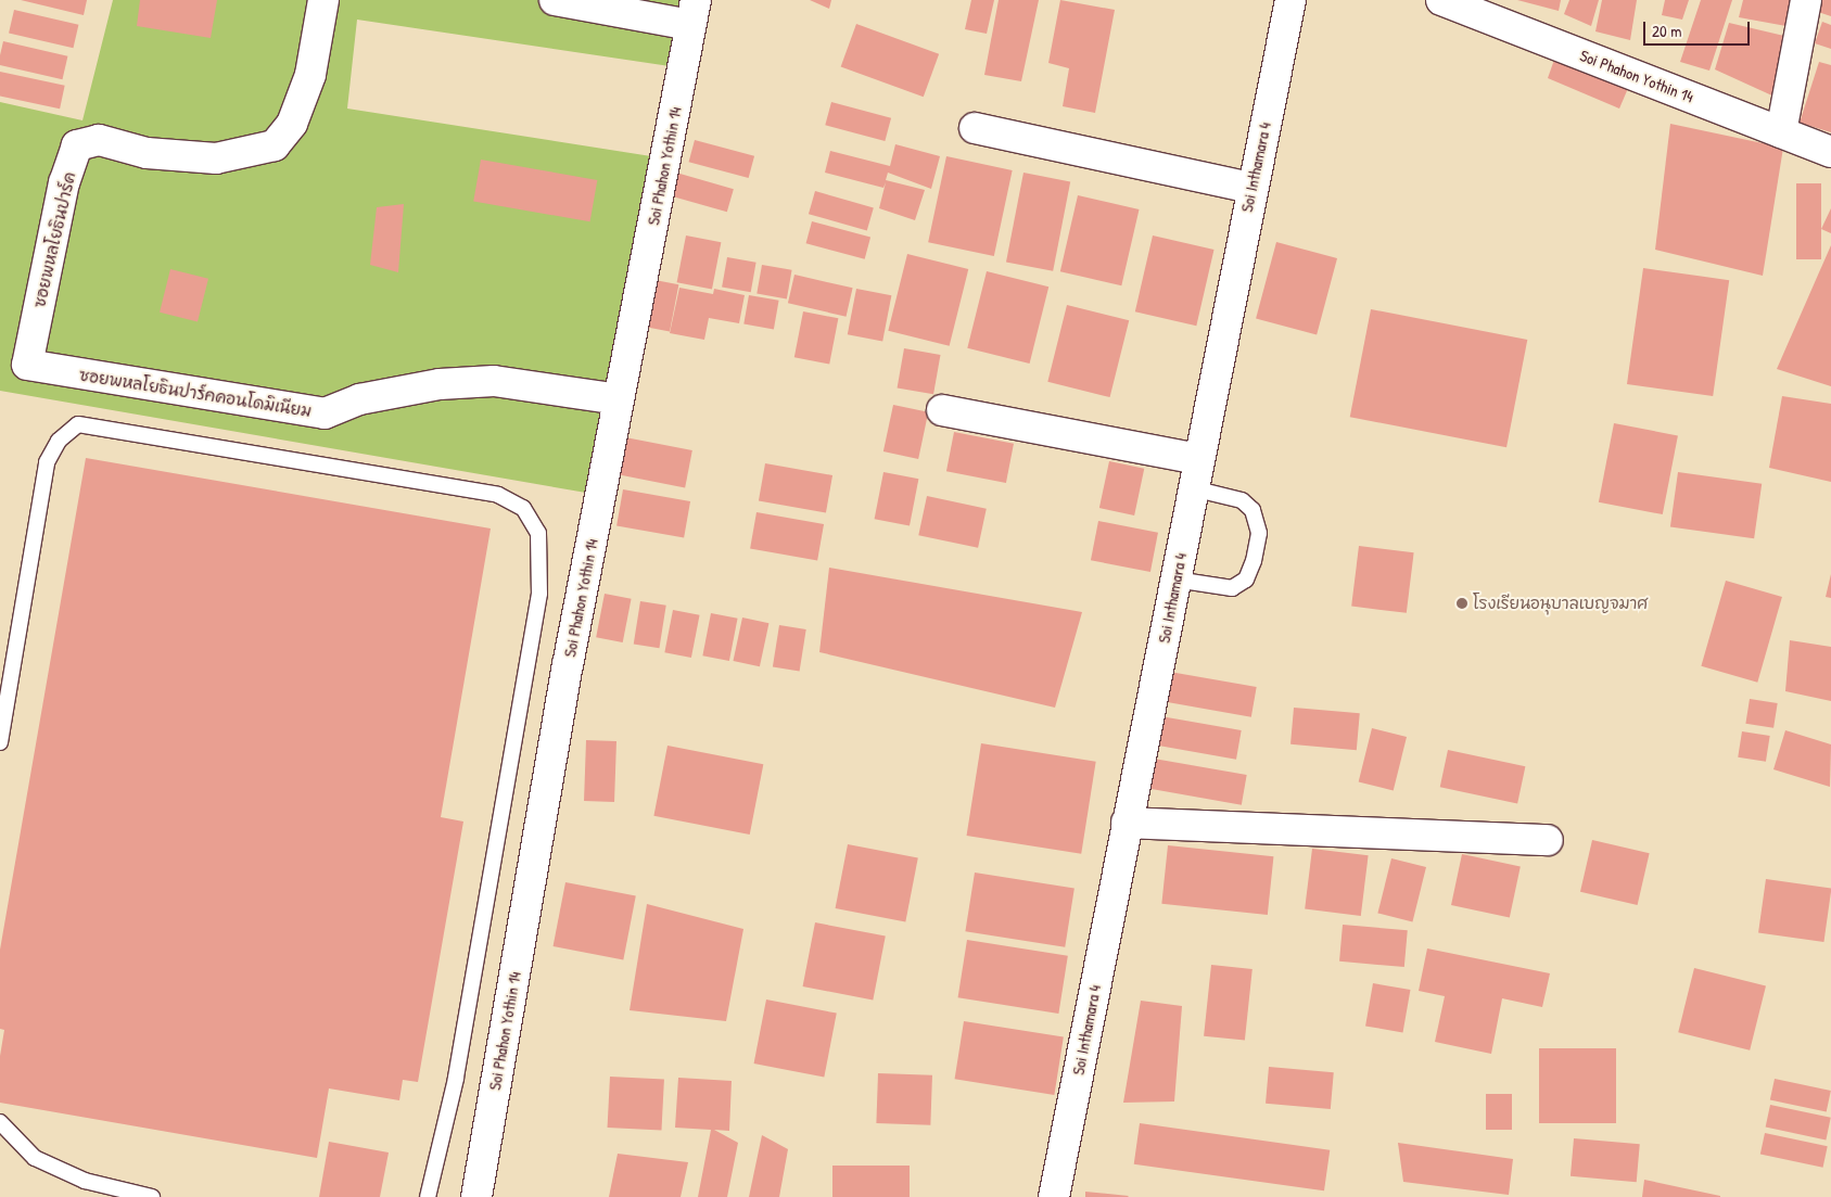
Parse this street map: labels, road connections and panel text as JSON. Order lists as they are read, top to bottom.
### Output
{
  "streets": {
    "street": [
      "Soi Phahon Yothin 14",
      "Soi Inthamara 4",
      "ซอยพหลโยธินปาร์ค",
      "ซอยพหลโยธินปาร์คคอนโดมิเนียม"
    ]
  },
  "crossings": [
    ["Soi Phahon Yothin 14", "ซอยพหลโยธินปาร์คคอนโดมิเนียม"],
    ["ซอยพหลโยธินปาร์ค", "ซอยพหลโยธินปาร์คคอนโดมิเนียม"]
  ],
  "places": ["โรงเรียนอนุบาลเบญจมาศ"],
  "scale_bar": "20 m"
}
